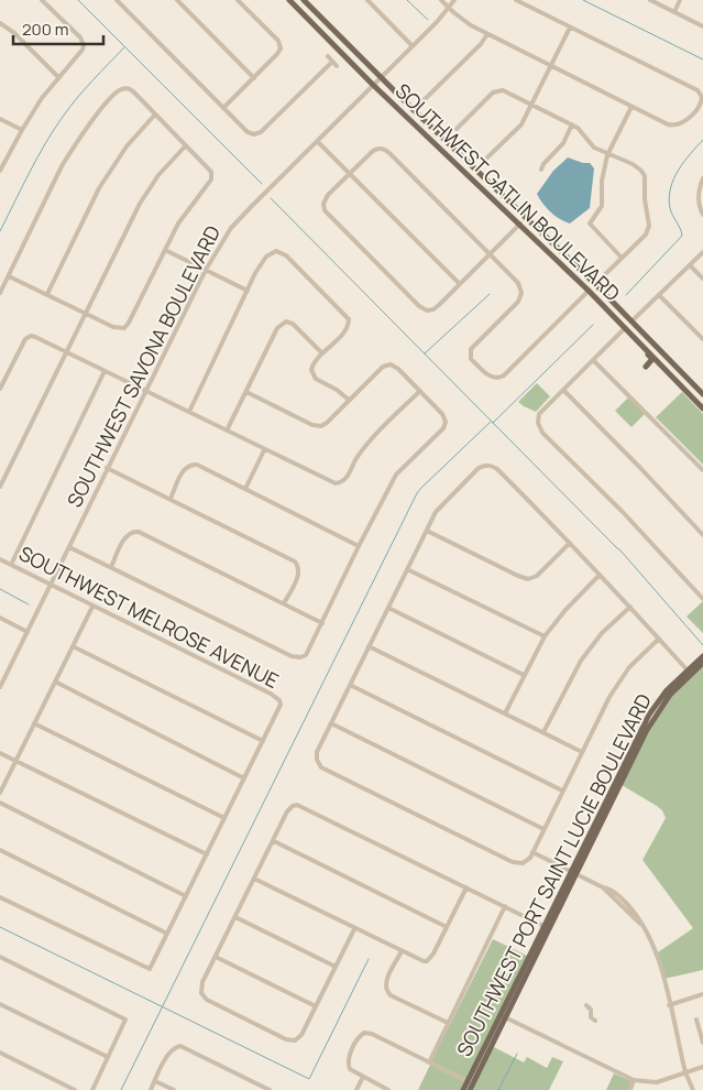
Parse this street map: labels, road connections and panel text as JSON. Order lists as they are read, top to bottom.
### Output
{
  "streets": {
    "main road": ["SOUTHWEST GATLIN BOULEVARD", "SOUTHWEST PORT SAINT LUCIE BOULEVARD"],
    "street": ["SOUTHWEST SAVONA BOULEVARD", "SOUTHWEST MELROSE AVENUE"]
  },
  "crossings": [
    ["SOUTHWEST GATLIN BOULEVARD", "SOUTHWEST SAVONA BOULEVARD"],
    ["SOUTHWEST SAVONA BOULEVARD", "SOUTHWEST MELROSE AVENUE"]
  ],
  "scale_bar": "200 m"
}
